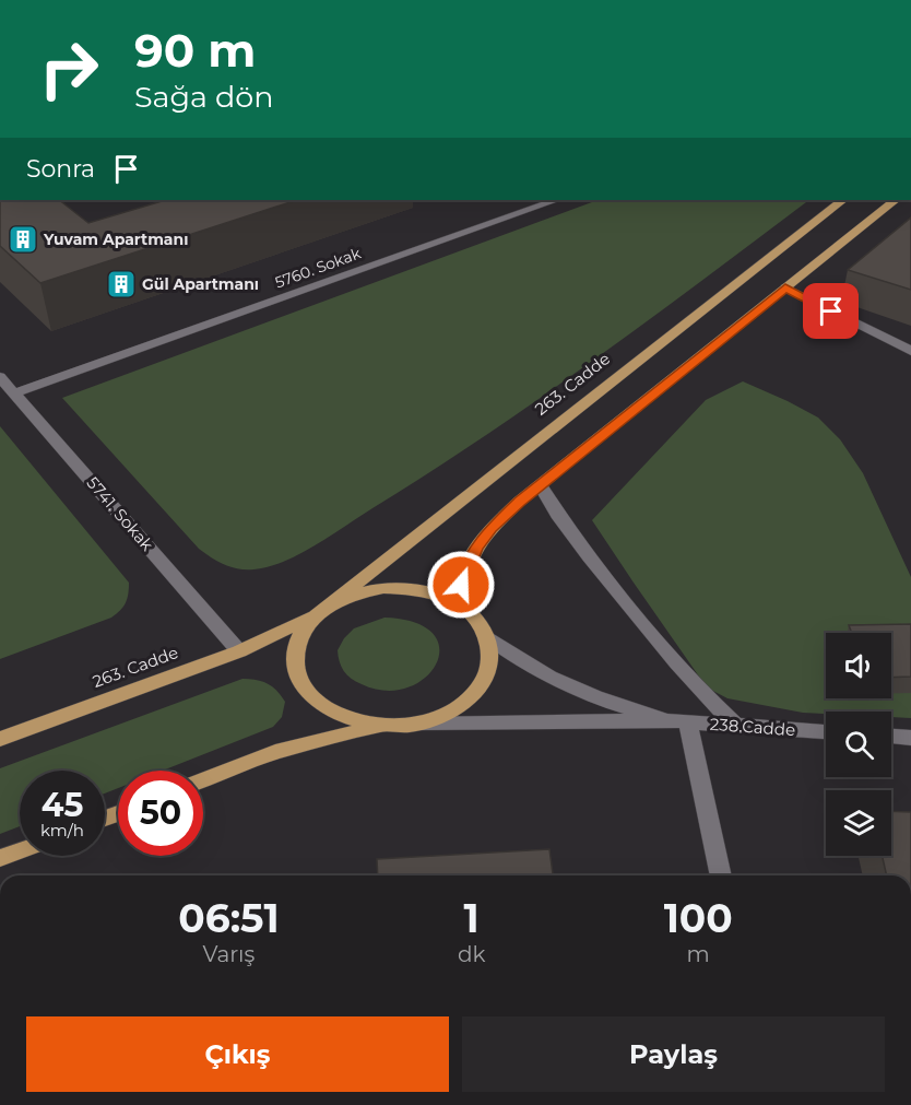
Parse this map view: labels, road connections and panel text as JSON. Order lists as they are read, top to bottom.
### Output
{
  "streets": {
    "main road": ["263. Cadde"],
    "street": ["5760. Sokak", "5741. Sokak", "238.Cadde"]
  },
  "crossings": [
    ["5760. Sokak", "5741. Sokak"],
    ["263. Cadde", "5741. Sokak"]
  ],
  "places": {
    "building": ["Yuvam Apartmanı", "Gül Apartmanı"]
  },
  "page": {
    "turn": ["90 m", "Sağa dön"],
    "then": "Sonra",
    "speed": "45 km/h",
    "limit": "50",
    "eta": [
      "06:51",
      "Varış",
      "1",
      "dk",
      "100",
      "m"
    ],
    "buttons": ["Çıkış", "Paylaş"]
  }
}
